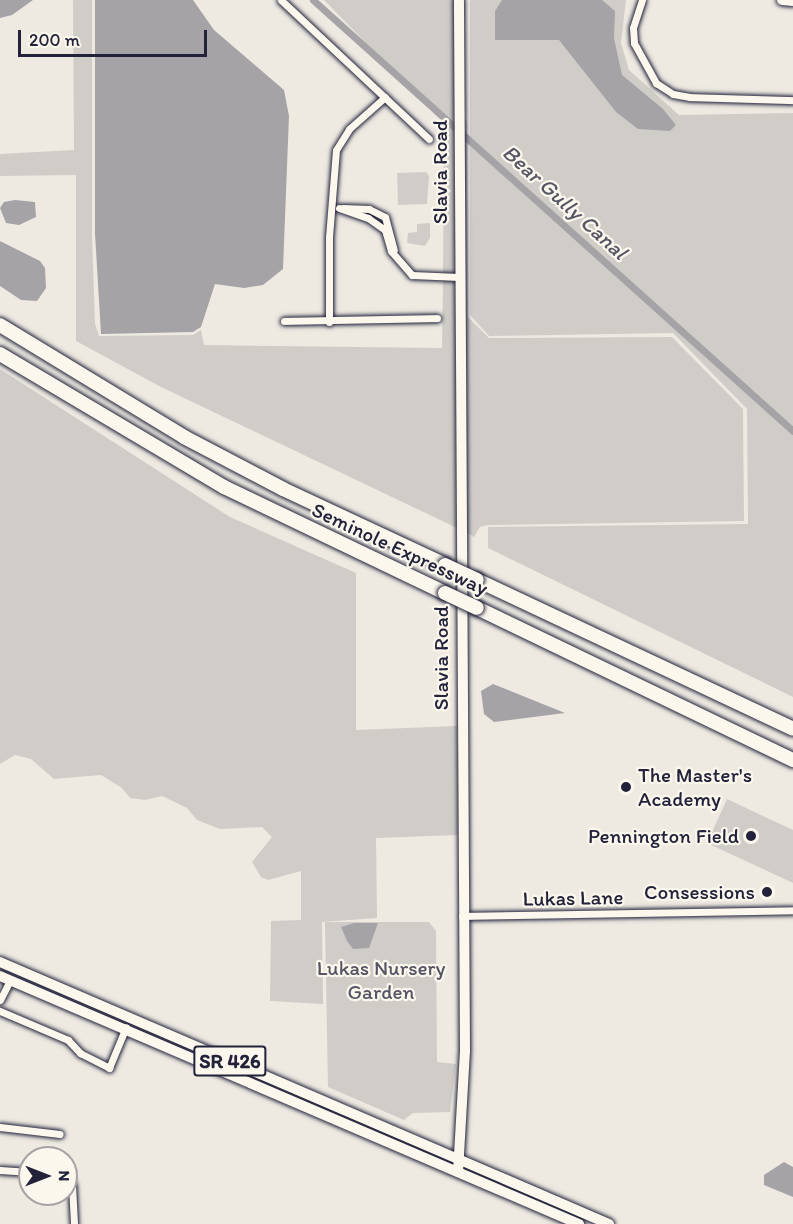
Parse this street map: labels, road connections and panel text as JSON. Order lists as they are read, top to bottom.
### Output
{
  "streets": {
    "highway": ["Seminole Expressway"],
    "main road": ["Slavia Road", "SR 426"],
    "street": ["Lukas Lane"]
  },
  "crossings": [
    ["Slavia Road", "Lukas Lane"],
    ["Slavia Road", "SR 426"]
  ],
  "water": ["Bear Gully Canal"],
  "parks": ["Lukas Nursery Garden"],
  "places": ["The Master's Academy", "Pennington Field", "Consessions"],
  "scale_bar": "200 m",
  "north": "right"
}
